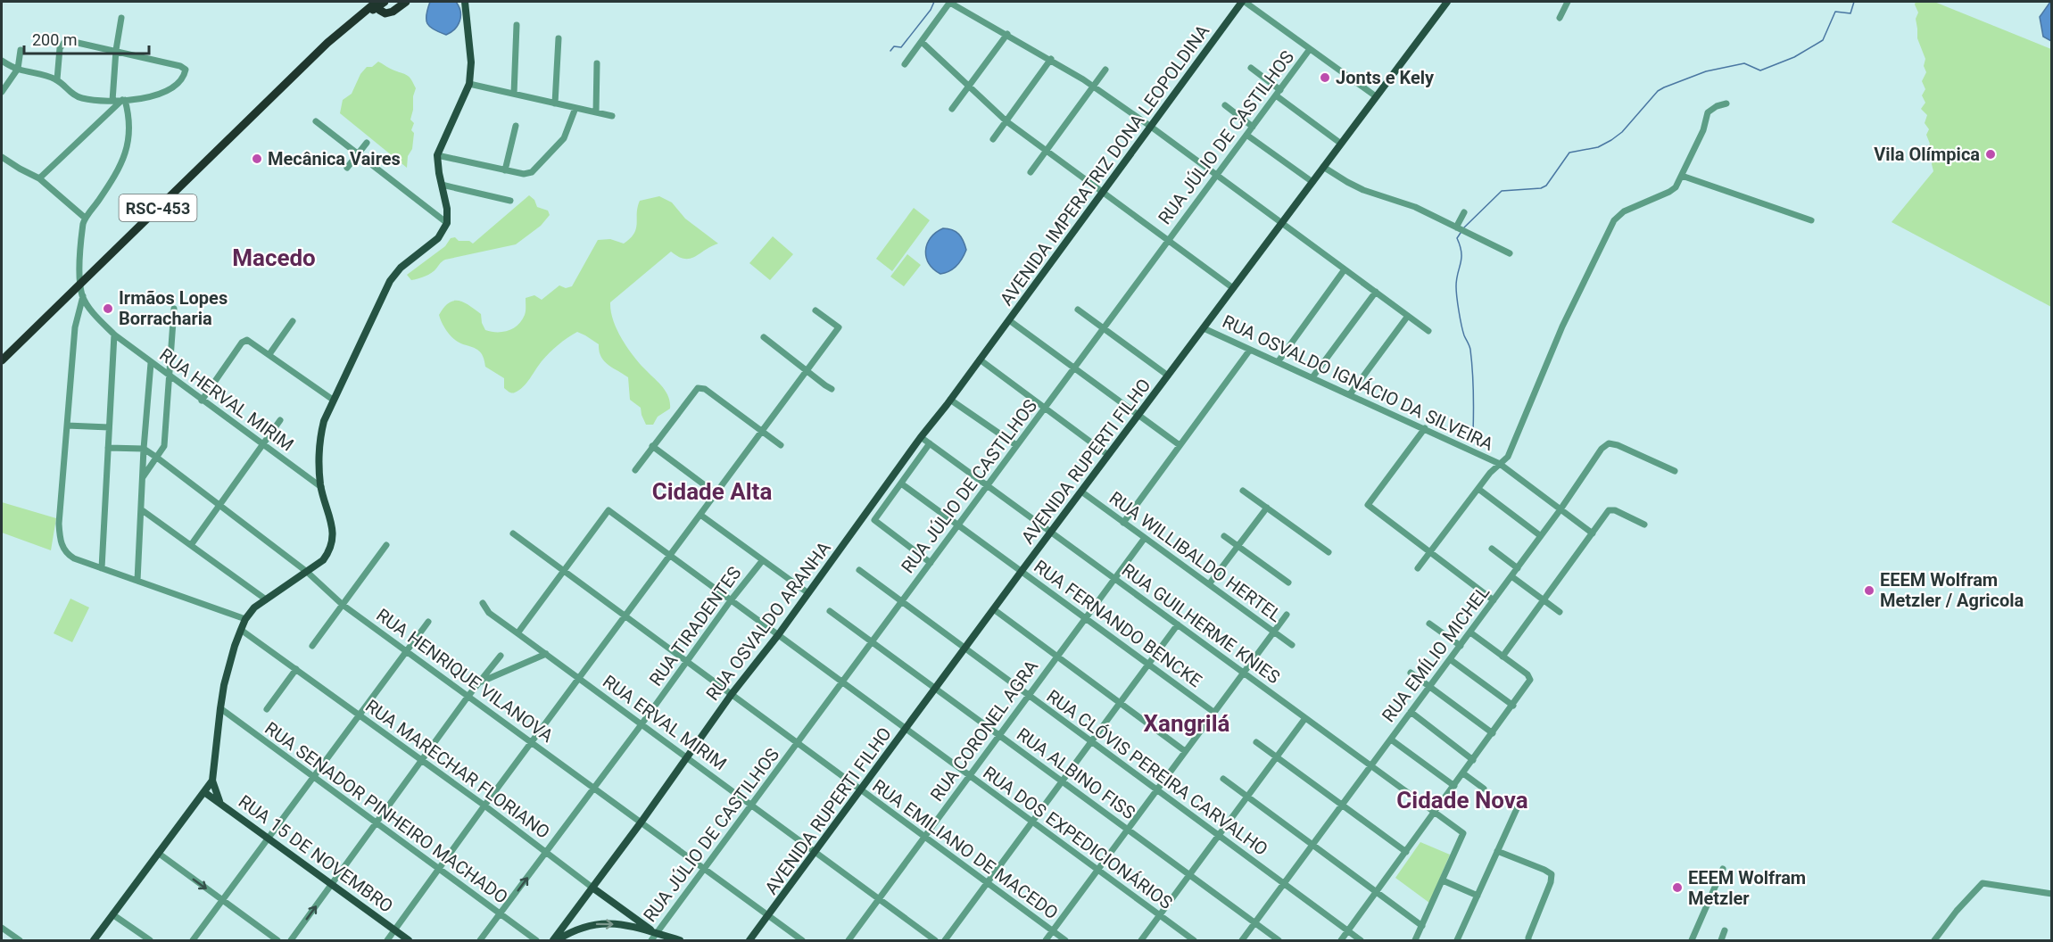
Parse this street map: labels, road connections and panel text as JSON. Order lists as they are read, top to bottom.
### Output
{
  "streets": {
    "highway": ["RSC-453"],
    "main road": [
      "AVENIDA IMPERATRIZ DONA LEOPOLDINA",
      "AVENIDA RUPERTI FILHO",
      "RUA OSVALDO ARANHA",
      "RUA MARECHAR FLORIANO",
      "RUA 15 DE NOVEMBRO"
    ],
    "street": [
      "RUA JÚLIO DE CASTILHOS",
      "RUA OSVALDO IGNÁCIO DA SILVEIRA",
      "RUA HERVAL MIRIM",
      "RUA WILLIBALDO HERTEL",
      "RUA FERNANDO BENCKE",
      "RUA GUILHERME KNIES",
      "RUA TIRADENTES",
      "RUA EMÍLIO MICHEL",
      "RUA HENRIQUE VILANOVA",
      "RUA ERVAL MIRIM",
      "RUA CORONEL AGRA",
      "RUA CLÓVIS PEREIRA CARVALHO",
      "RUA ALBINO FISS",
      "RUA SENADOR PINHEIRO MACHADO",
      "RUA DOS EXPEDICIONÁRIOS",
      "RUA EMILIANO DE MACEDO"
    ]
  },
  "crossings": [
    ["RUA JÚLIO DE CASTILHOS", "RUA FERNANDO BENCKE"],
    ["RUA JÚLIO DE CASTILHOS", "RUA GUILHERME KNIES"],
    ["RUA JÚLIO DE CASTILHOS", "RUA HENRIQUE VILANOVA"],
    ["RUA JÚLIO DE CASTILHOS", "RUA ERVAL MIRIM"],
    ["RUA JÚLIO DE CASTILHOS", "RUA MARECHAR FLORIANO"],
    ["RUA JÚLIO DE CASTILHOS", "RUA CLÓVIS PEREIRA CARVALHO"],
    ["RUA JÚLIO DE CASTILHOS", "RUA ALBINO FISS"],
    ["RUA JÚLIO DE CASTILHOS", "RUA DOS EXPEDICIONÁRIOS"],
    ["RUA JÚLIO DE CASTILHOS", "RUA EMILIANO DE MACEDO"],
    ["AVENIDA IMPERATRIZ DONA LEOPOLDINA", "RUA OSVALDO ARANHA"],
    ["RSC-453", "RUA HERVAL MIRIM"],
    ["RUA OSVALDO IGNÁCIO DA SILVEIRA", "AVENIDA RUPERTI FILHO"],
    ["RUA OSVALDO IGNÁCIO DA SILVEIRA", "RUA EMÍLIO MICHEL"],
    ["AVENIDA RUPERTI FILHO", "RUA WILLIBALDO HERTEL"],
    ["AVENIDA RUPERTI FILHO", "RUA FERNANDO BENCKE"],
    ["AVENIDA RUPERTI FILHO", "RUA GUILHERME KNIES"],
    ["AVENIDA RUPERTI FILHO", "RUA HENRIQUE VILANOVA"],
    ["AVENIDA RUPERTI FILHO", "RUA ERVAL MIRIM"],
    ["AVENIDA RUPERTI FILHO", "RUA CLÓVIS PEREIRA CARVALHO"],
    ["AVENIDA RUPERTI FILHO", "RUA ALBINO FISS"],
    ["AVENIDA RUPERTI FILHO", "RUA DOS EXPEDICIONÁRIOS"],
    ["AVENIDA RUPERTI FILHO", "RUA EMILIANO DE MACEDO"],
    ["RUA WILLIBALDO HERTEL", "RUA CORONEL AGRA"],
    ["RUA OSVALDO ARANHA", "RUA GUILHERME KNIES"],
    ["RUA OSVALDO ARANHA", "RUA HENRIQUE VILANOVA"],
    ["RUA OSVALDO ARANHA", "RUA ERVAL MIRIM"],
    ["RUA OSVALDO ARANHA", "RUA MARECHAR FLORIANO"],
    ["RUA OSVALDO ARANHA", "RUA DOS EXPEDICIONÁRIOS"],
    ["RUA OSVALDO ARANHA", "RUA EMILIANO DE MACEDO"],
    ["RUA FERNANDO BENCKE", "RUA CORONEL AGRA"],
    ["RUA GUILHERME KNIES", "RUA EMÍLIO MICHEL"],
    ["RUA GUILHERME KNIES", "RUA CORONEL AGRA"],
    ["RUA TIRADENTES", "RUA HENRIQUE VILANOVA"],
    ["RUA TIRADENTES", "RUA ERVAL MIRIM"],
    ["RUA TIRADENTES", "RUA MARECHAR FLORIANO"],
    ["RUA TIRADENTES", "RUA SENADOR PINHEIRO MACHADO"],
    ["RUA TIRADENTES", "RUA DOS EXPEDICIONÁRIOS"],
    ["RUA TIRADENTES", "RUA EMILIANO DE MACEDO"],
    ["RUA EMÍLIO MICHEL", "RUA CLÓVIS PEREIRA CARVALHO"],
    ["RUA EMÍLIO MICHEL", "RUA ALBINO FISS"],
    ["RUA ERVAL MIRIM", "RUA CORONEL AGRA"],
    ["RUA CORONEL AGRA", "RUA CLÓVIS PEREIRA CARVALHO"],
    ["RUA CORONEL AGRA", "RUA ALBINO FISS"],
    ["RUA CORONEL AGRA", "RUA DOS EXPEDICIONÁRIOS"],
    ["RUA CORONEL AGRA", "RUA EMILIANO DE MACEDO"],
    ["RUA DOS EXPEDICIONÁRIOS", "RUA EMILIANO DE MACEDO"]
  ],
  "districts": [
    "Macedo",
    "Cidade Alta",
    "Xangrilá",
    "Cidade Nova"
  ],
  "places": [
    "Jonts e Kely",
    "Vila Olímpica",
    "Mecânica Vaires",
    "Irmãos Lopes Borracharia",
    "EEEM Wolfram Metzler / Agricola",
    "EEEM Wolfram Metzler"
  ],
  "scale_bar": "200 m"
}
